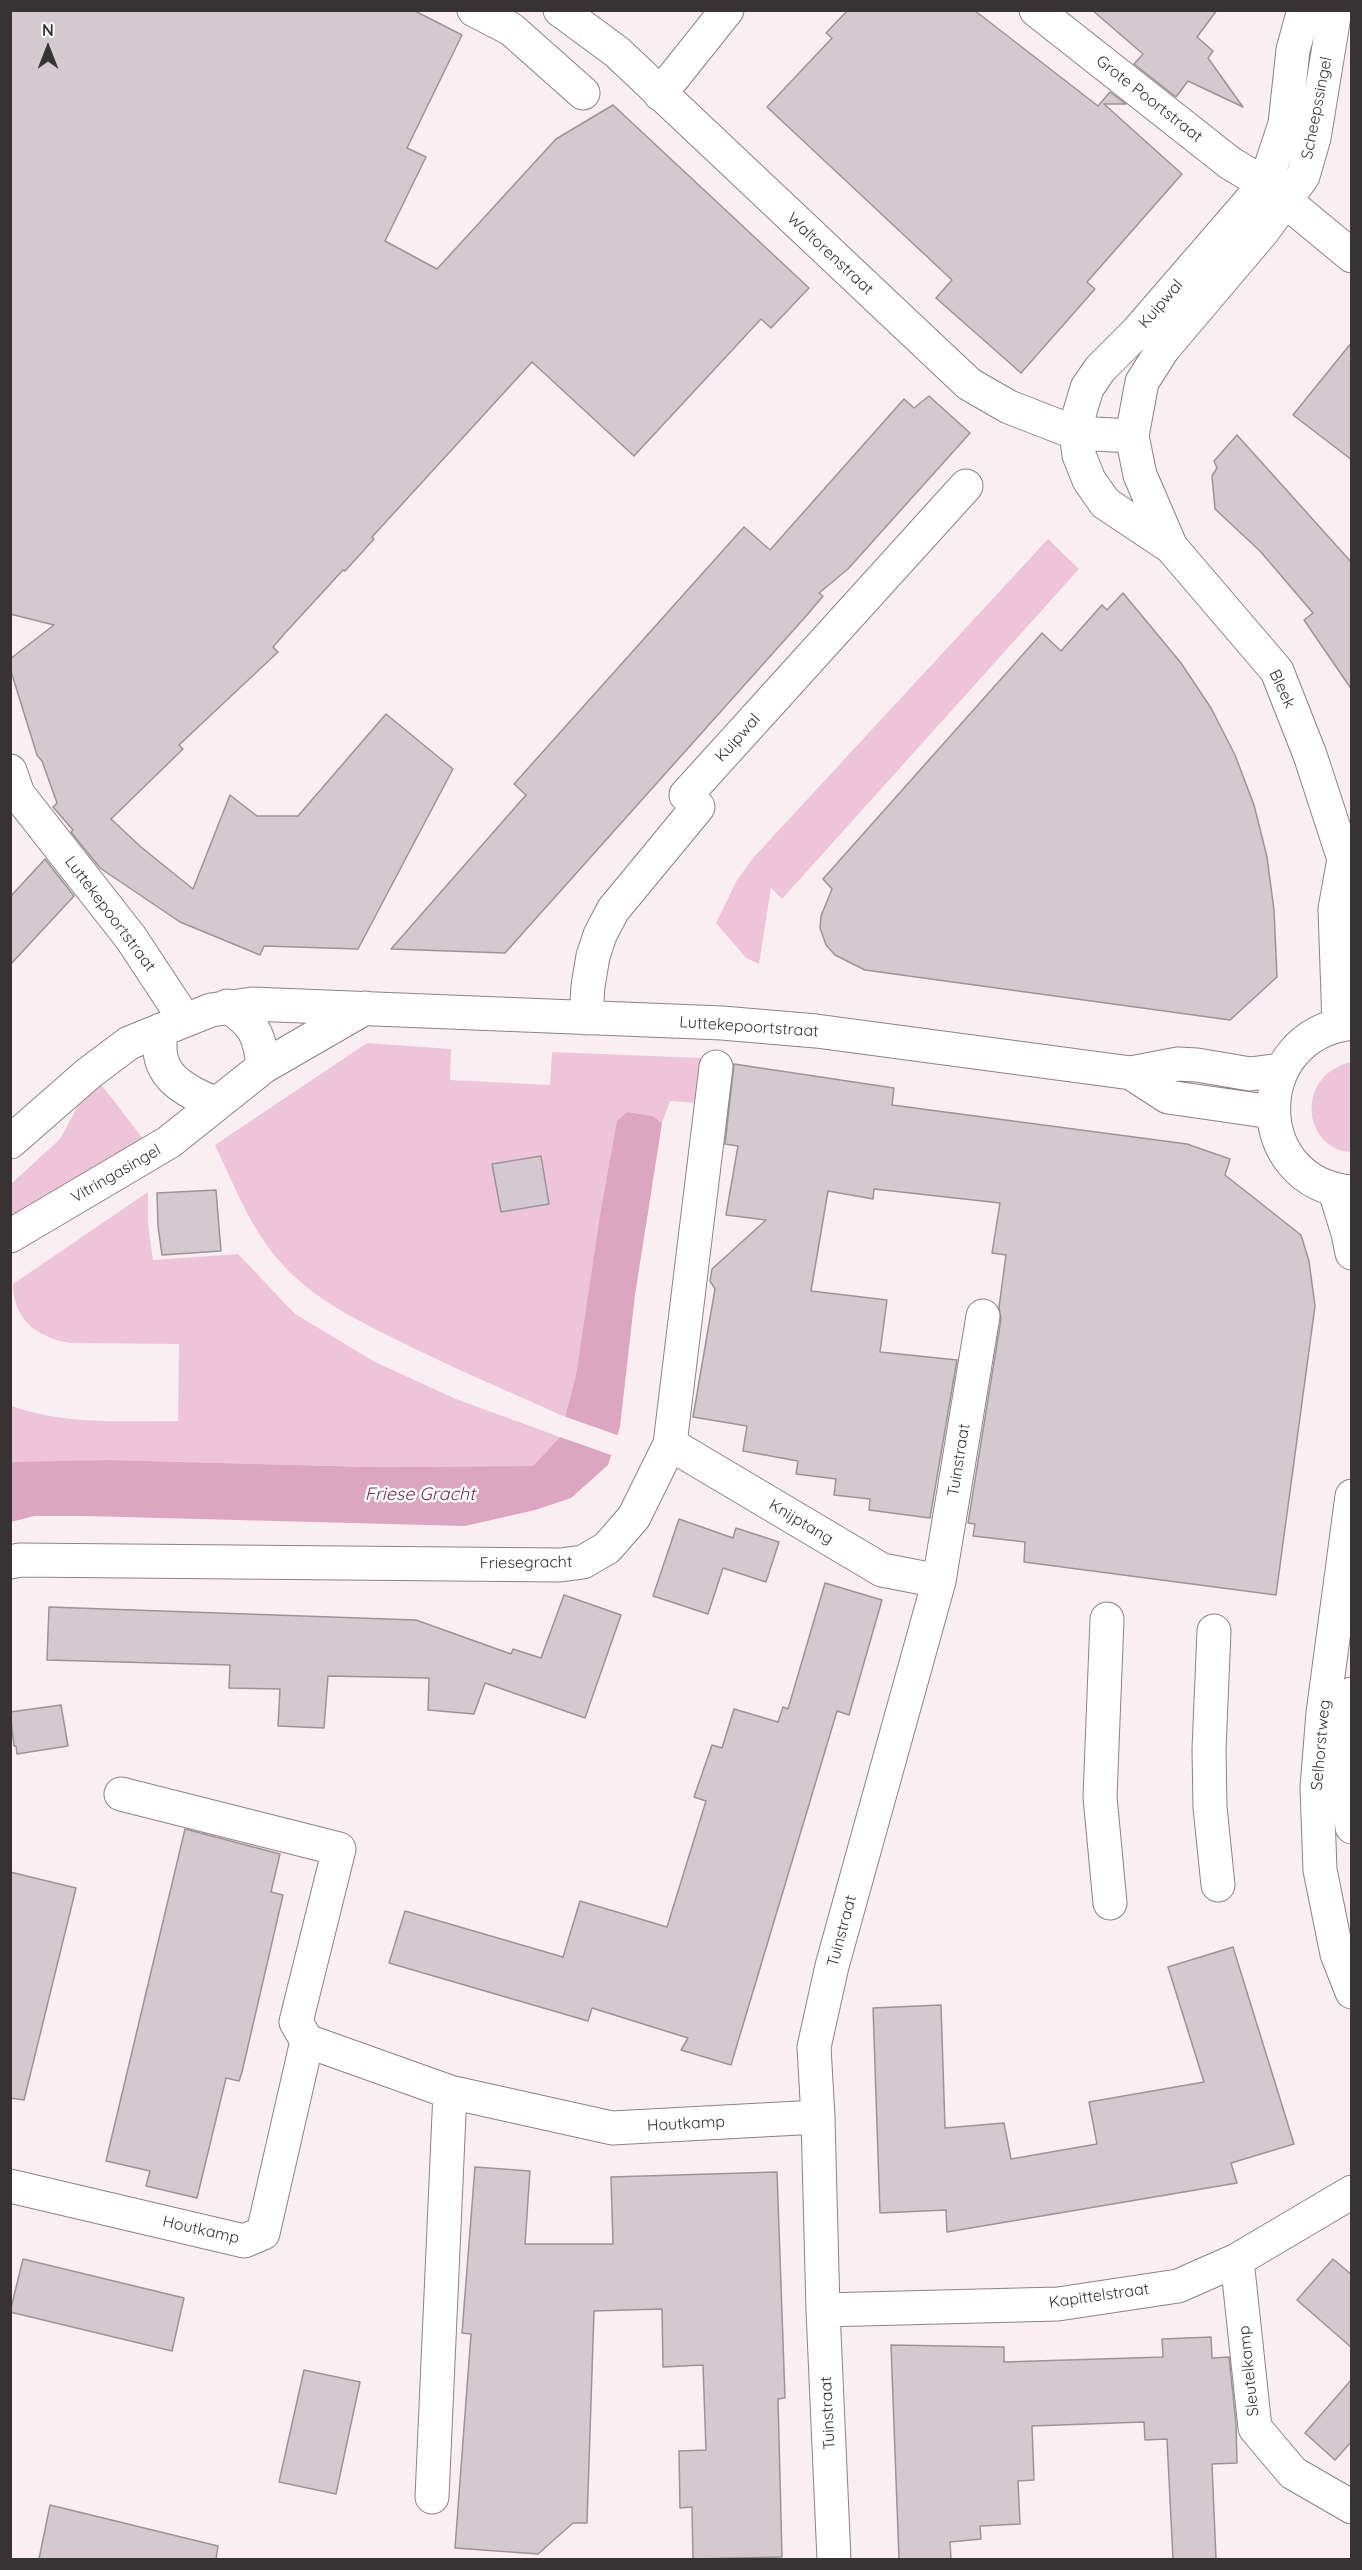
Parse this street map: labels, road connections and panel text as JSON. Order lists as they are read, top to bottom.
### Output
{
  "streets": {
    "street": [
      "Grote Poortstraat",
      "Scheepssingel",
      "Waltorenstraat",
      "Kuipwal",
      "Bleek",
      "Luttekepoortstraat",
      "Vitringasingel",
      "Tuinstraat",
      "Knijptang",
      "Friesegracht",
      "Selhorstweg",
      "Houtkamp",
      "Kapittelstraat",
      "Sleutelkamp"
    ]
  },
  "crossings": [
    ["Grote Poortstraat", "Scheepssingel"],
    ["Grote Poortstraat", "Kuipwal"],
    ["Scheepssingel", "Kuipwal"],
    ["Waltorenstraat", "Kuipwal"],
    ["Waltorenstraat", "Bleek"],
    ["Kuipwal", "Bleek"],
    ["Kuipwal", "Luttekepoortstraat"],
    ["Luttekepoortstraat", "Vitringasingel"],
    ["Tuinstraat", "Knijptang"],
    ["Tuinstraat", "Houtkamp"],
    ["Tuinstraat", "Kapittelstraat"],
    ["Knijptang", "Friesegracht"],
    ["Kapittelstraat", "Sleutelkamp"]
  ],
  "water": ["Friese Gracht"],
  "north": "top"
}
